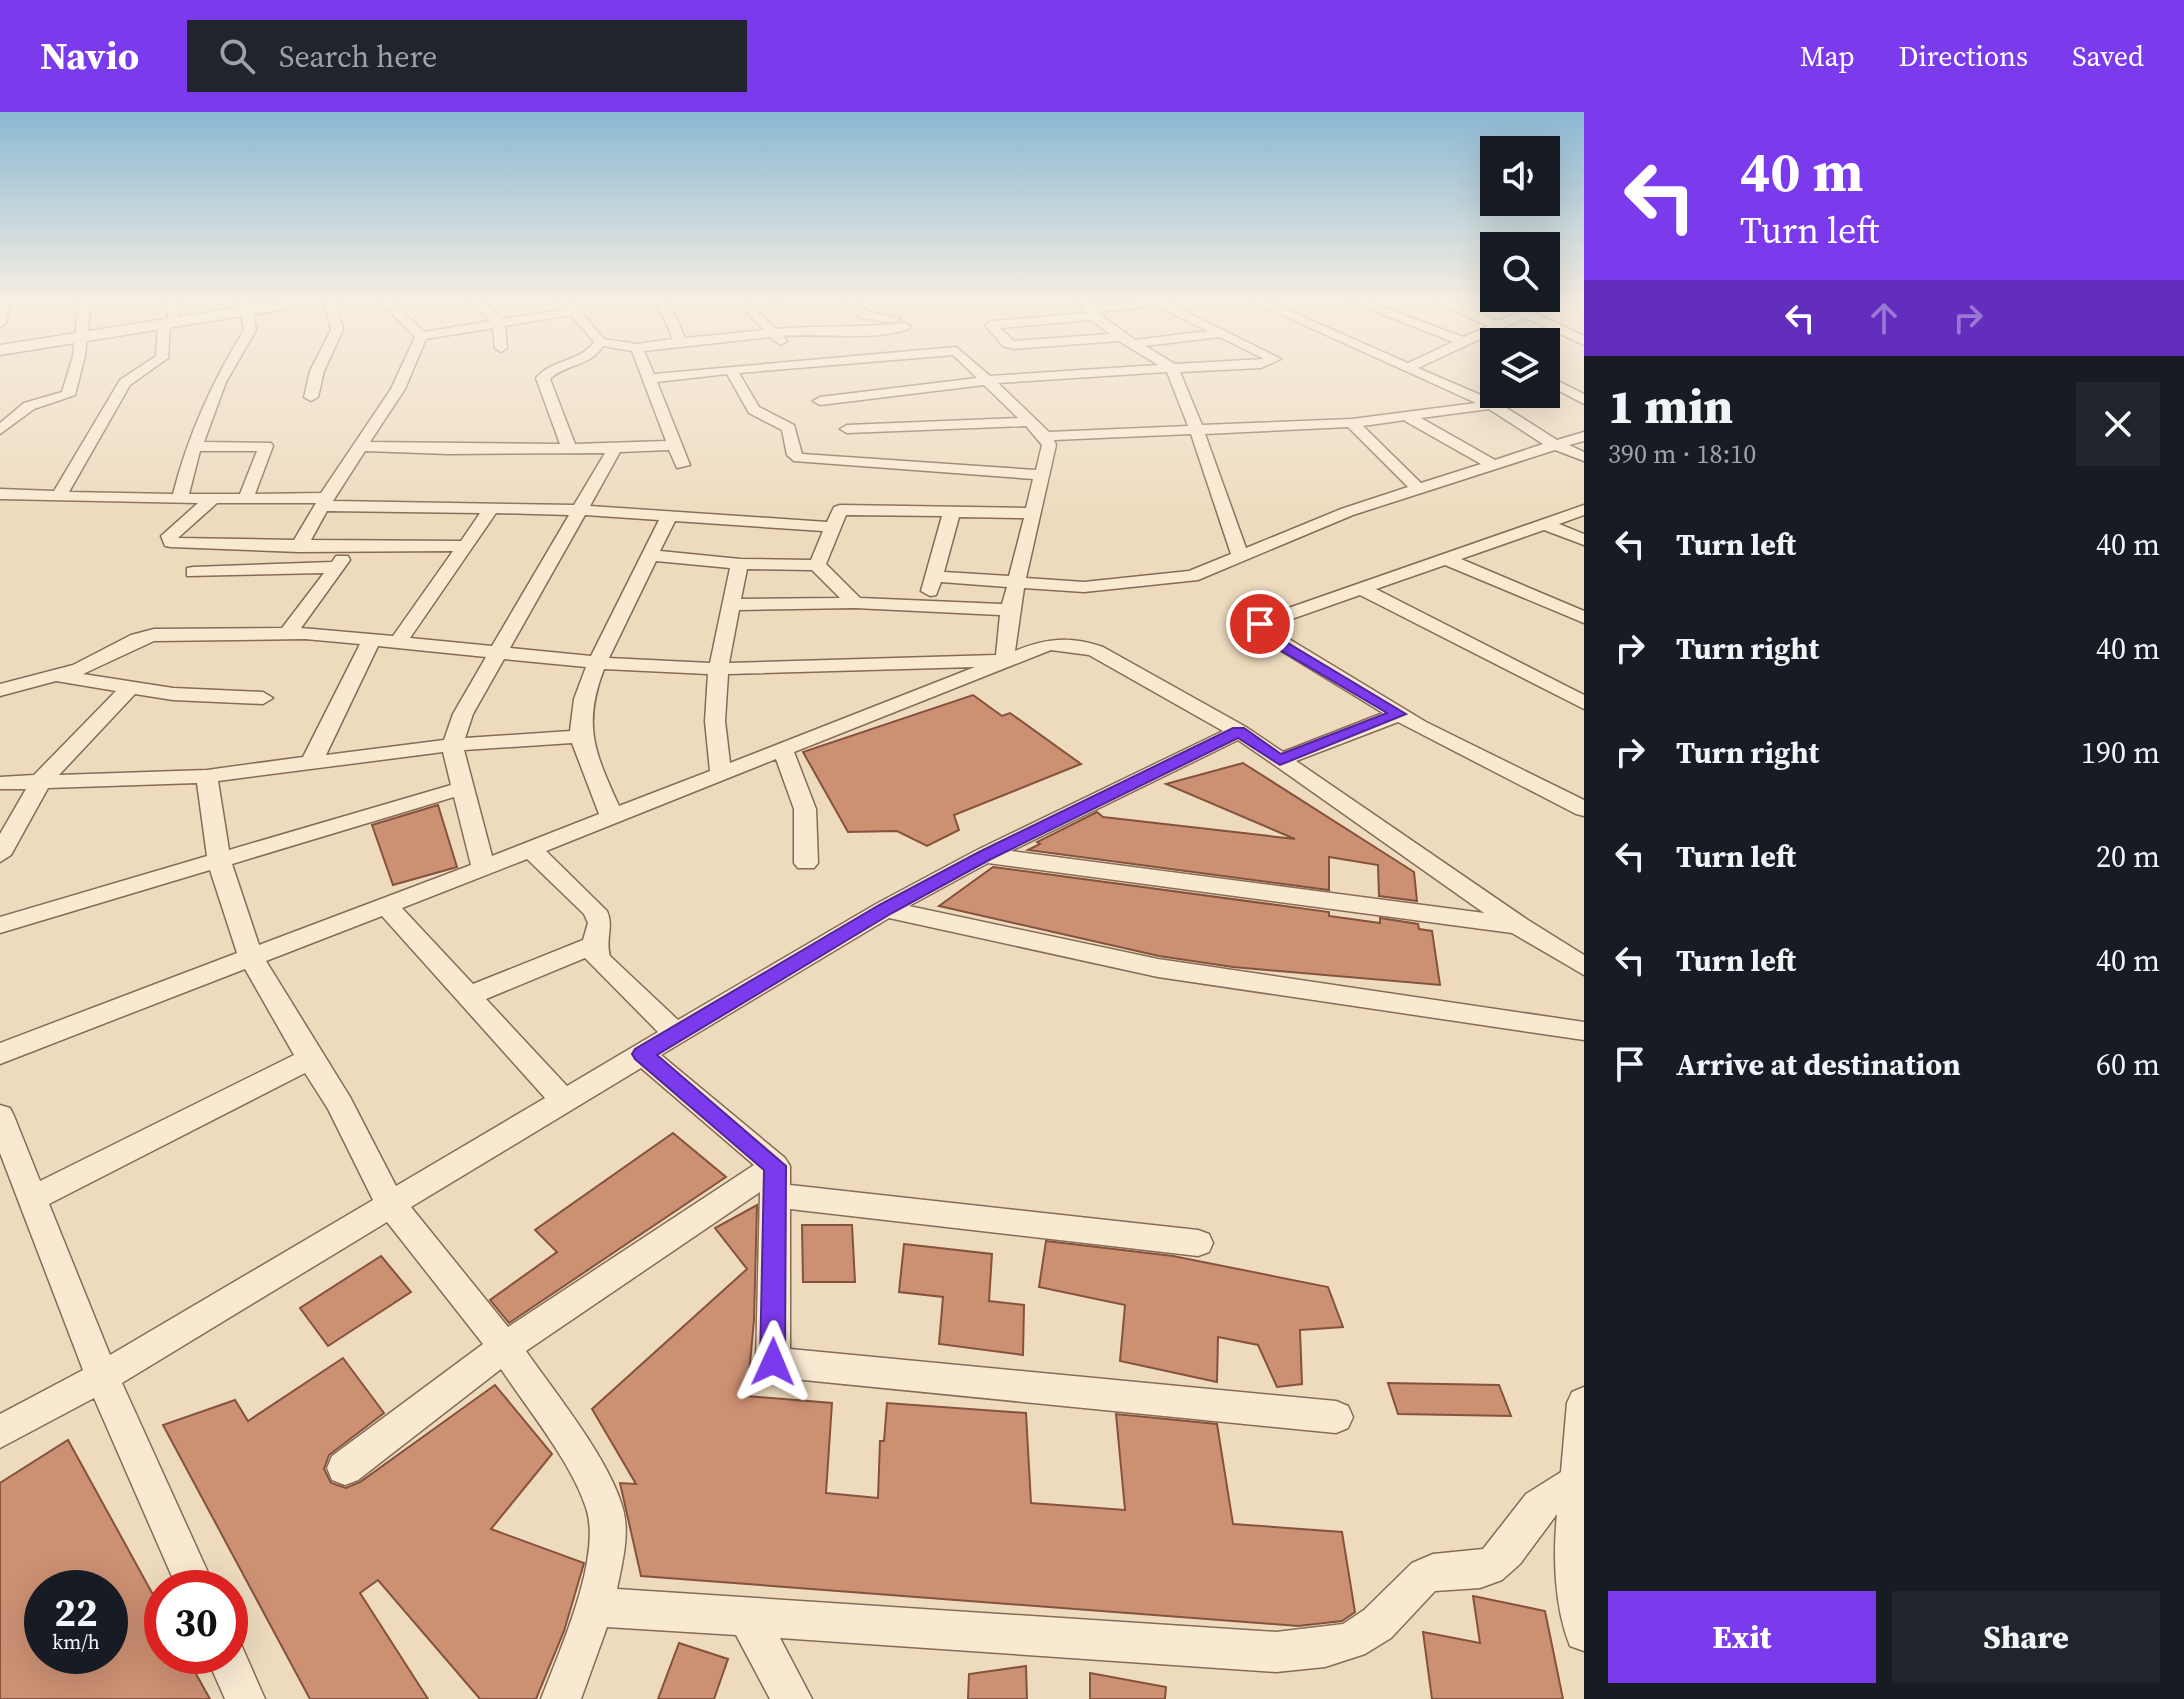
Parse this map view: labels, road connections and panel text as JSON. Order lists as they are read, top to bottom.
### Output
{
  "page": {
    "header": "Navio",
    "search": "Search here",
    "nav": ["Map", "Directions", "Saved"],
    "turn": ["40 m", "Turn left"],
    "heading": ["1 min", "390 m · 18:10"],
    "list": [
      {
        "name": "Turn left",
        "value": "40 m"
      },
      {
        "name": "Turn right",
        "value": "40 m"
      },
      {
        "name": "Turn right",
        "value": "190 m"
      },
      {
        "name": "Turn left",
        "value": "20 m"
      },
      {
        "name": "Turn left",
        "value": "40 m"
      },
      {
        "name": "Arrive at destination",
        "value": "60 m"
      }
    ],
    "speed": "22 km/h",
    "limit": "30",
    "buttons": ["Exit", "Share"]
  }
}
